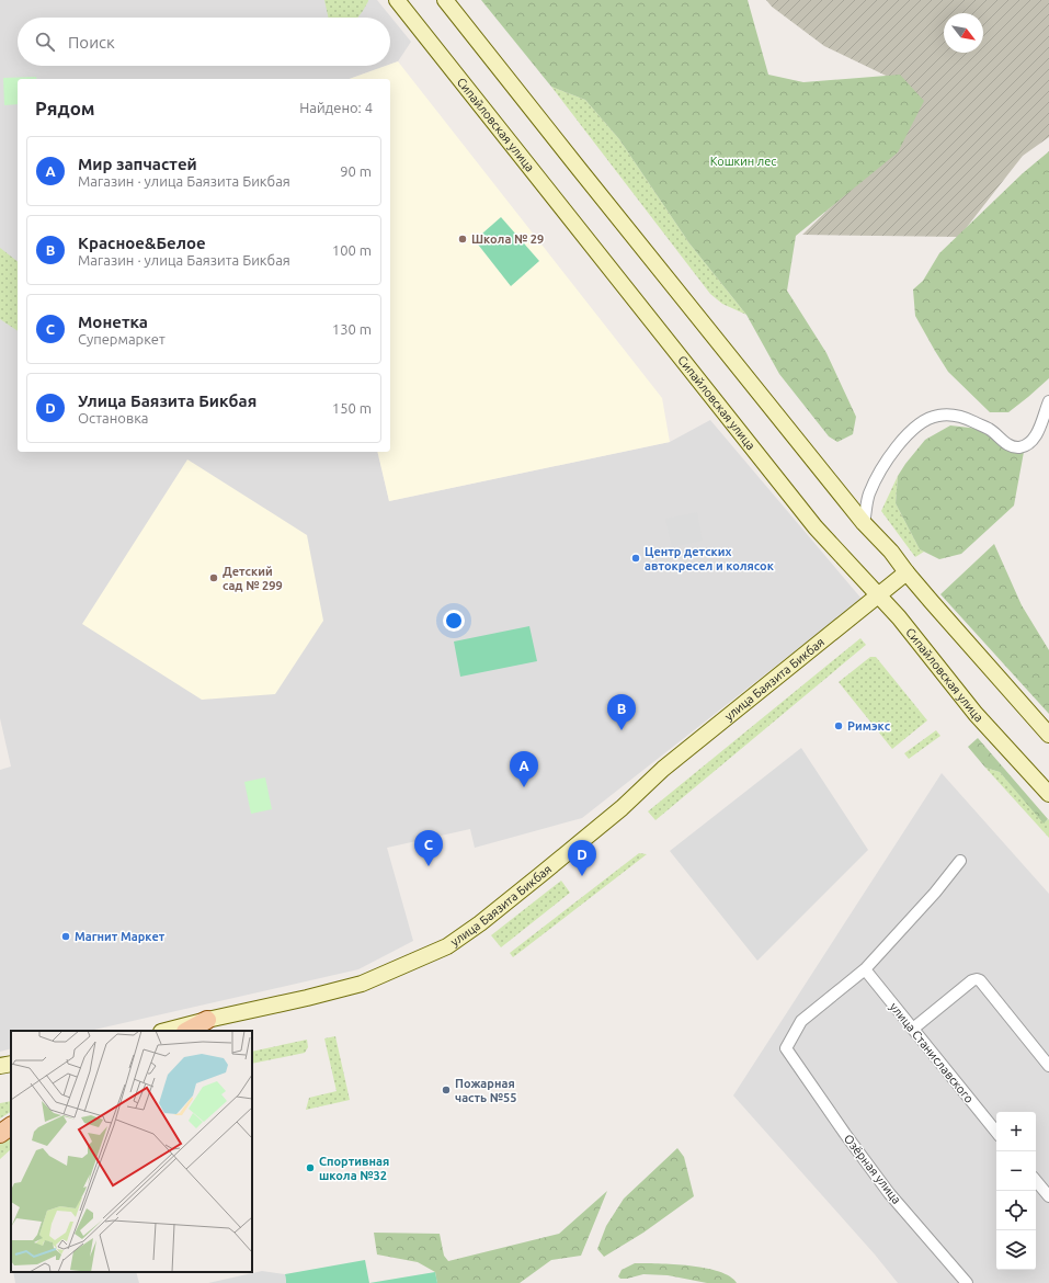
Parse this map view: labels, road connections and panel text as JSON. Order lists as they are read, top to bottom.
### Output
{
  "streets": {
    "main road": ["Сипайловская улица", "улица Баязита Бикбая"],
    "street": ["улица Станиславского", "Озёрная улица"]
  },
  "crossings": [
    ["Сипайловская улица", "улица Баязита Бикбая"],
    ["улица Станиславского", "Озёрная улица"]
  ],
  "parks": ["Кошкин лес"],
  "places": [
    "Школа № 29",
    "Центр детских автокресел и колясок",
    "Детский сад № 299",
    "Римэкс",
    "Магнит Маркет",
    "Пожарная часть №55",
    "Спортивная школа №32"
  ],
  "north": "bottom right",
  "page": {
    "search": "Поиск",
    "heading": ["Рядом", "Найдено: 4"],
    "list": [
      {
        "mark": "A",
        "name": "Мир запчастей",
        "note": "Магазин · улица Баязита Бикбая",
        "value": "90 m"
      },
      {
        "mark": "B",
        "name": "Красное&Белое",
        "note": "Магазин · улица Баязита Бикбая",
        "value": "100 m"
      },
      {
        "mark": "C",
        "name": "Монетка",
        "note": "Супермаркет",
        "value": "130 m"
      },
      {
        "mark": "D",
        "name": "Улица Баязита Бикбая",
        "note": "Остановка",
        "value": "150 m"
      }
    ],
    "pins": [
      "B",
      "A",
      "C",
      "D"
    ],
    "map_buttons": ["+", "−"]
  }
}
